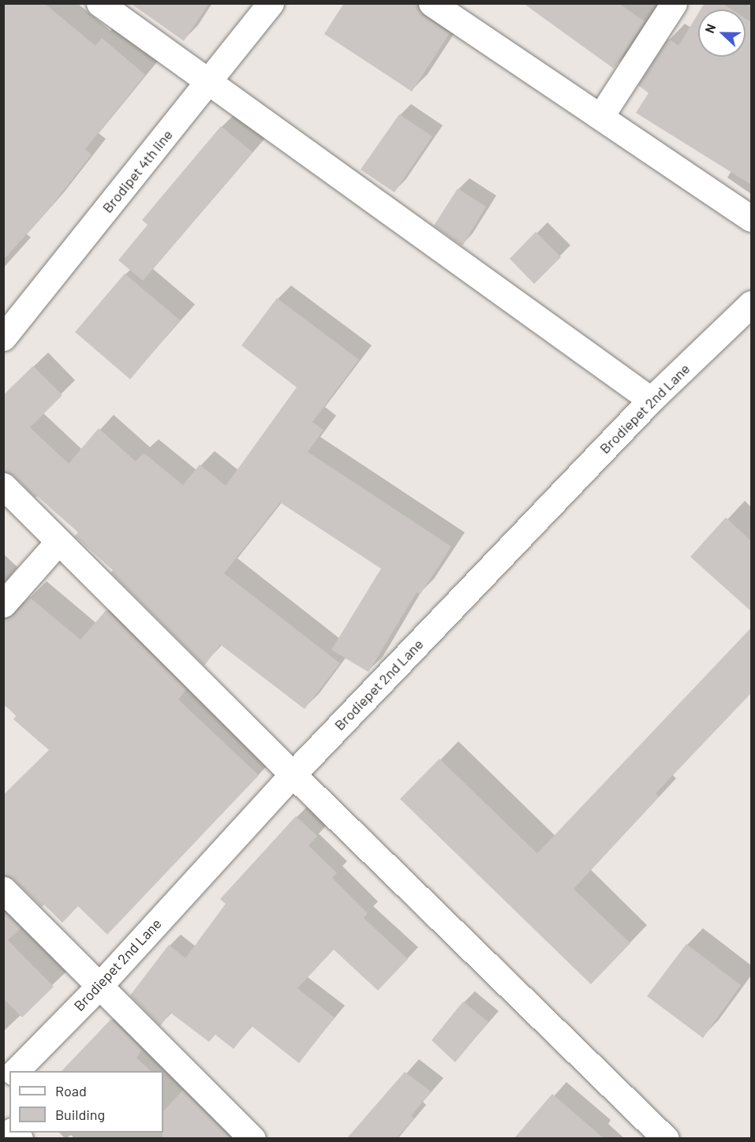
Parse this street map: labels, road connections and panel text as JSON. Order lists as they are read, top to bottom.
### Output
{
  "streets": {
    "street": ["Brodipet 4th line", "Brodiepet 2nd Lane"]
  },
  "legend": ["Road", "Building"],
  "north": "left"
}
